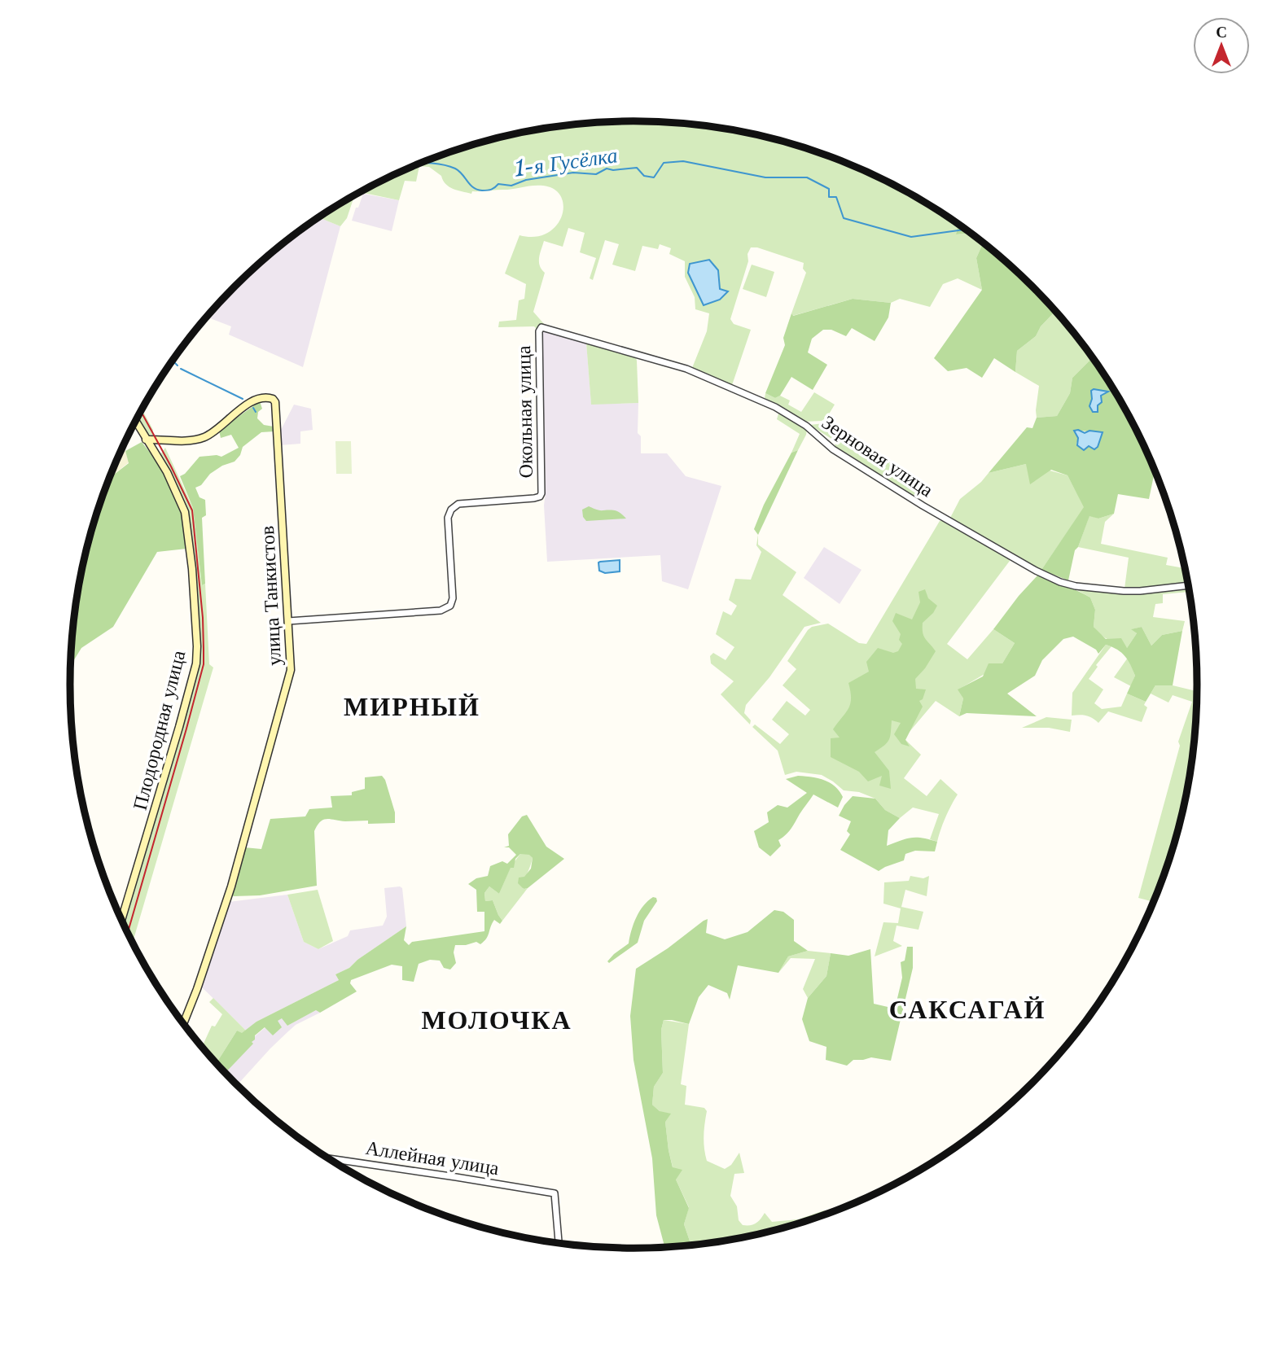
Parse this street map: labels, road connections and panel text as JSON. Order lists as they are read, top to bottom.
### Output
{
  "streets": {
    "main road": ["улица Танкистов", "Плодородная улица"],
    "street": ["Окольная улица", "Зерновая улица", "Аллейная улица"]
  },
  "crossings": [
    ["Окольная улица", "Зерновая улица"],
    ["Окольная улица", "улица Танкистов"],
    ["улица Танкистов", "Плодородная улица"]
  ],
  "districts": ["МИРНЫЙ", "САКСАГАЙ", "МОЛОЧКА"],
  "water": ["1-я Гусёлка"],
  "north": "top"
}
